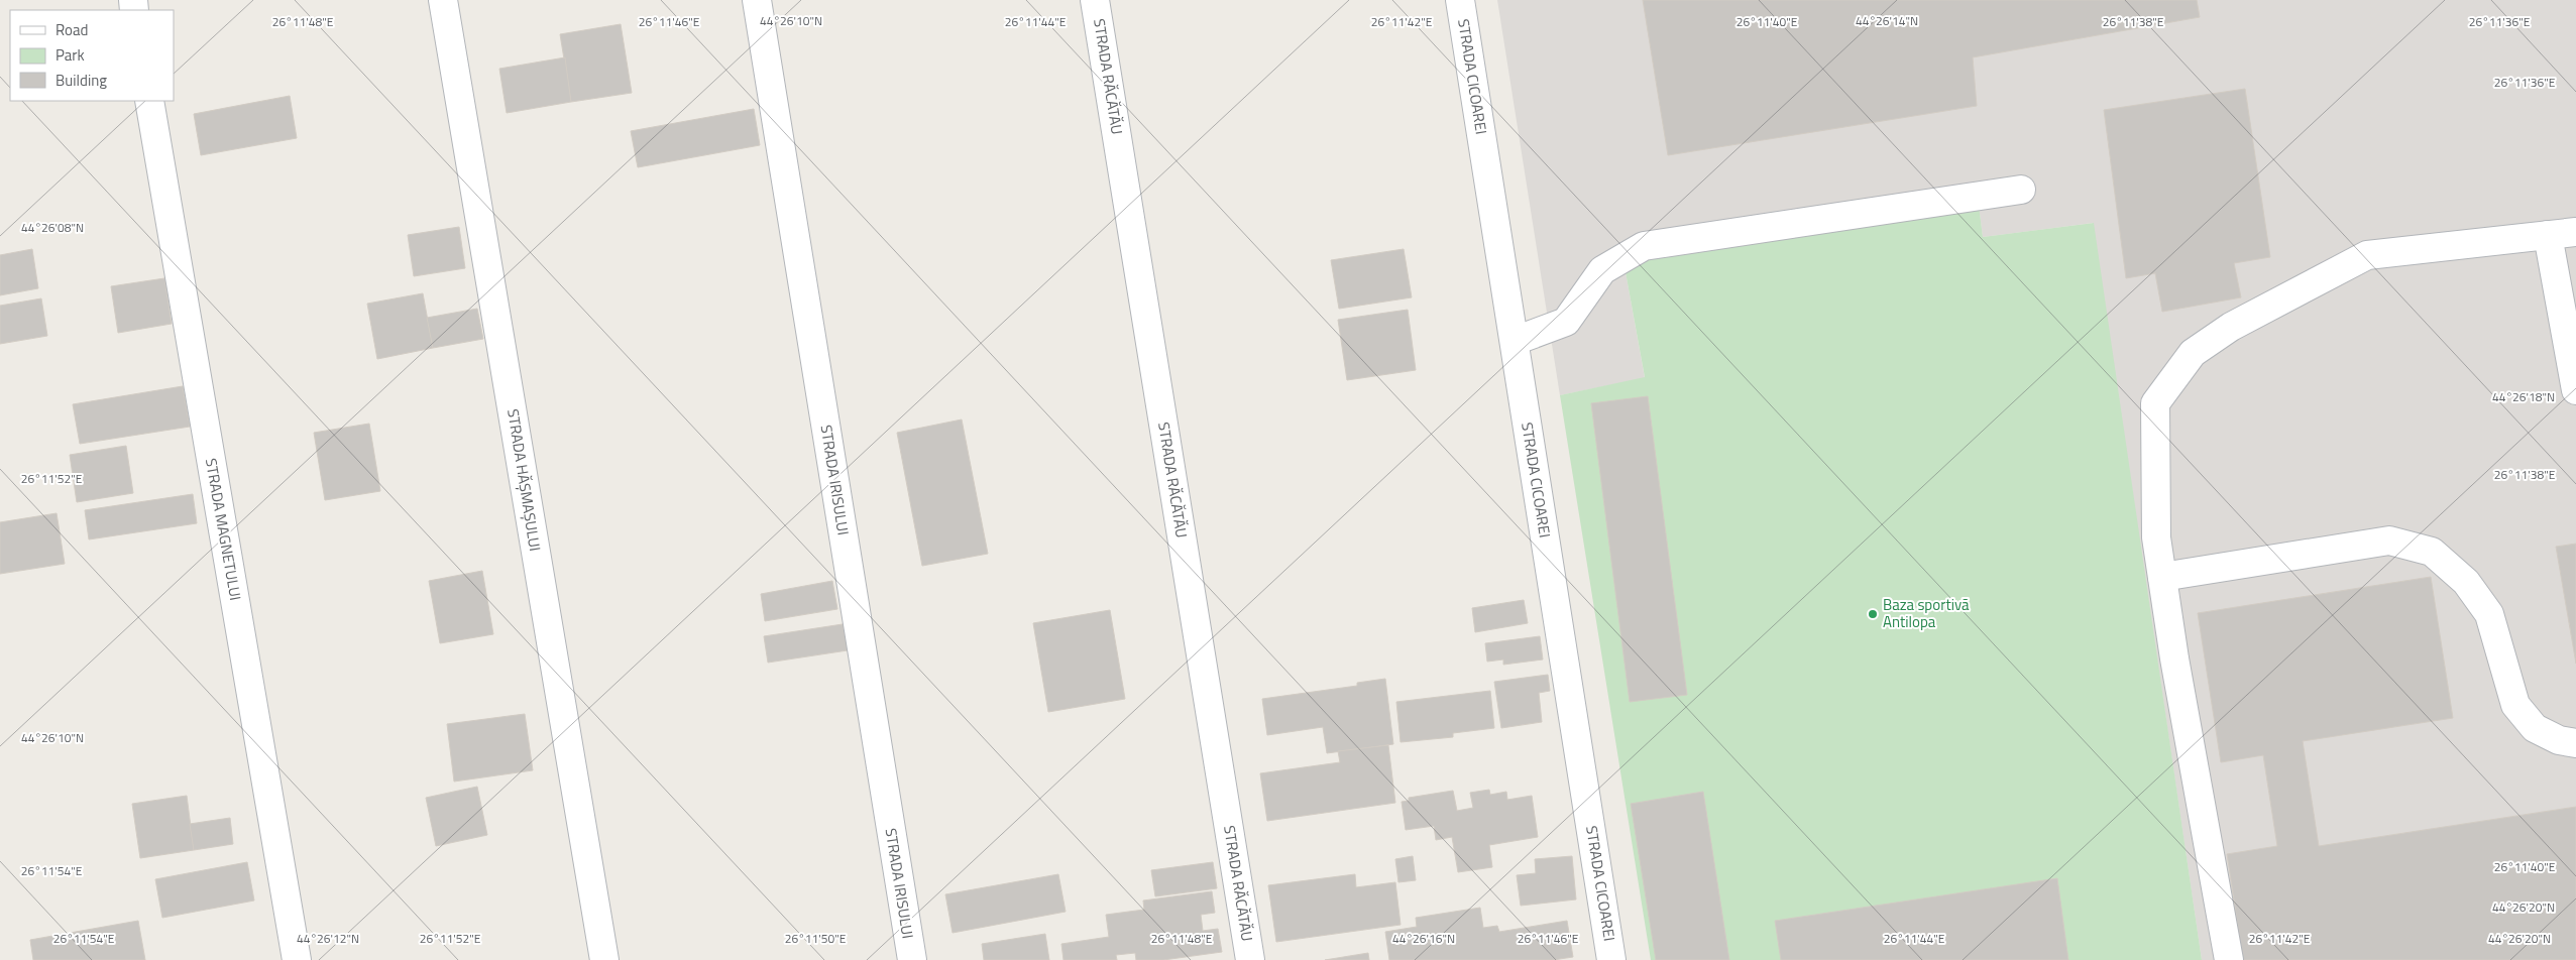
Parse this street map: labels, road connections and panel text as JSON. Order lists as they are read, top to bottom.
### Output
{
  "streets": {
    "street": [
      "STRADA RĂCĂTĂU",
      "STRADA CICOAREI",
      "STRADA HĂȘMAȘULUI",
      "STRADA IRISULUI",
      "STRADA MAGNETULUI"
    ]
  },
  "places": ["Baza sportivă Antilopa"],
  "legend": ["Road", "Park", "Building"],
  "coordinates": [
    "44°26'10\"N",
    "44°26'14\"N",
    "26°11'48\"E",
    "26°11'46\"E",
    "26°11'44\"E",
    "26°11'42\"E",
    "26°11'40\"E",
    "26°11'38\"E",
    "26°11'36\"E",
    "44°26'08\"N",
    "44°26'18\"N",
    "26°11'52\"E",
    "26°11'54\"E",
    "44°26'20\"N",
    "26°11'50\"E",
    "44°26'12\"N",
    "44°26'16\"N"
  ]
}
